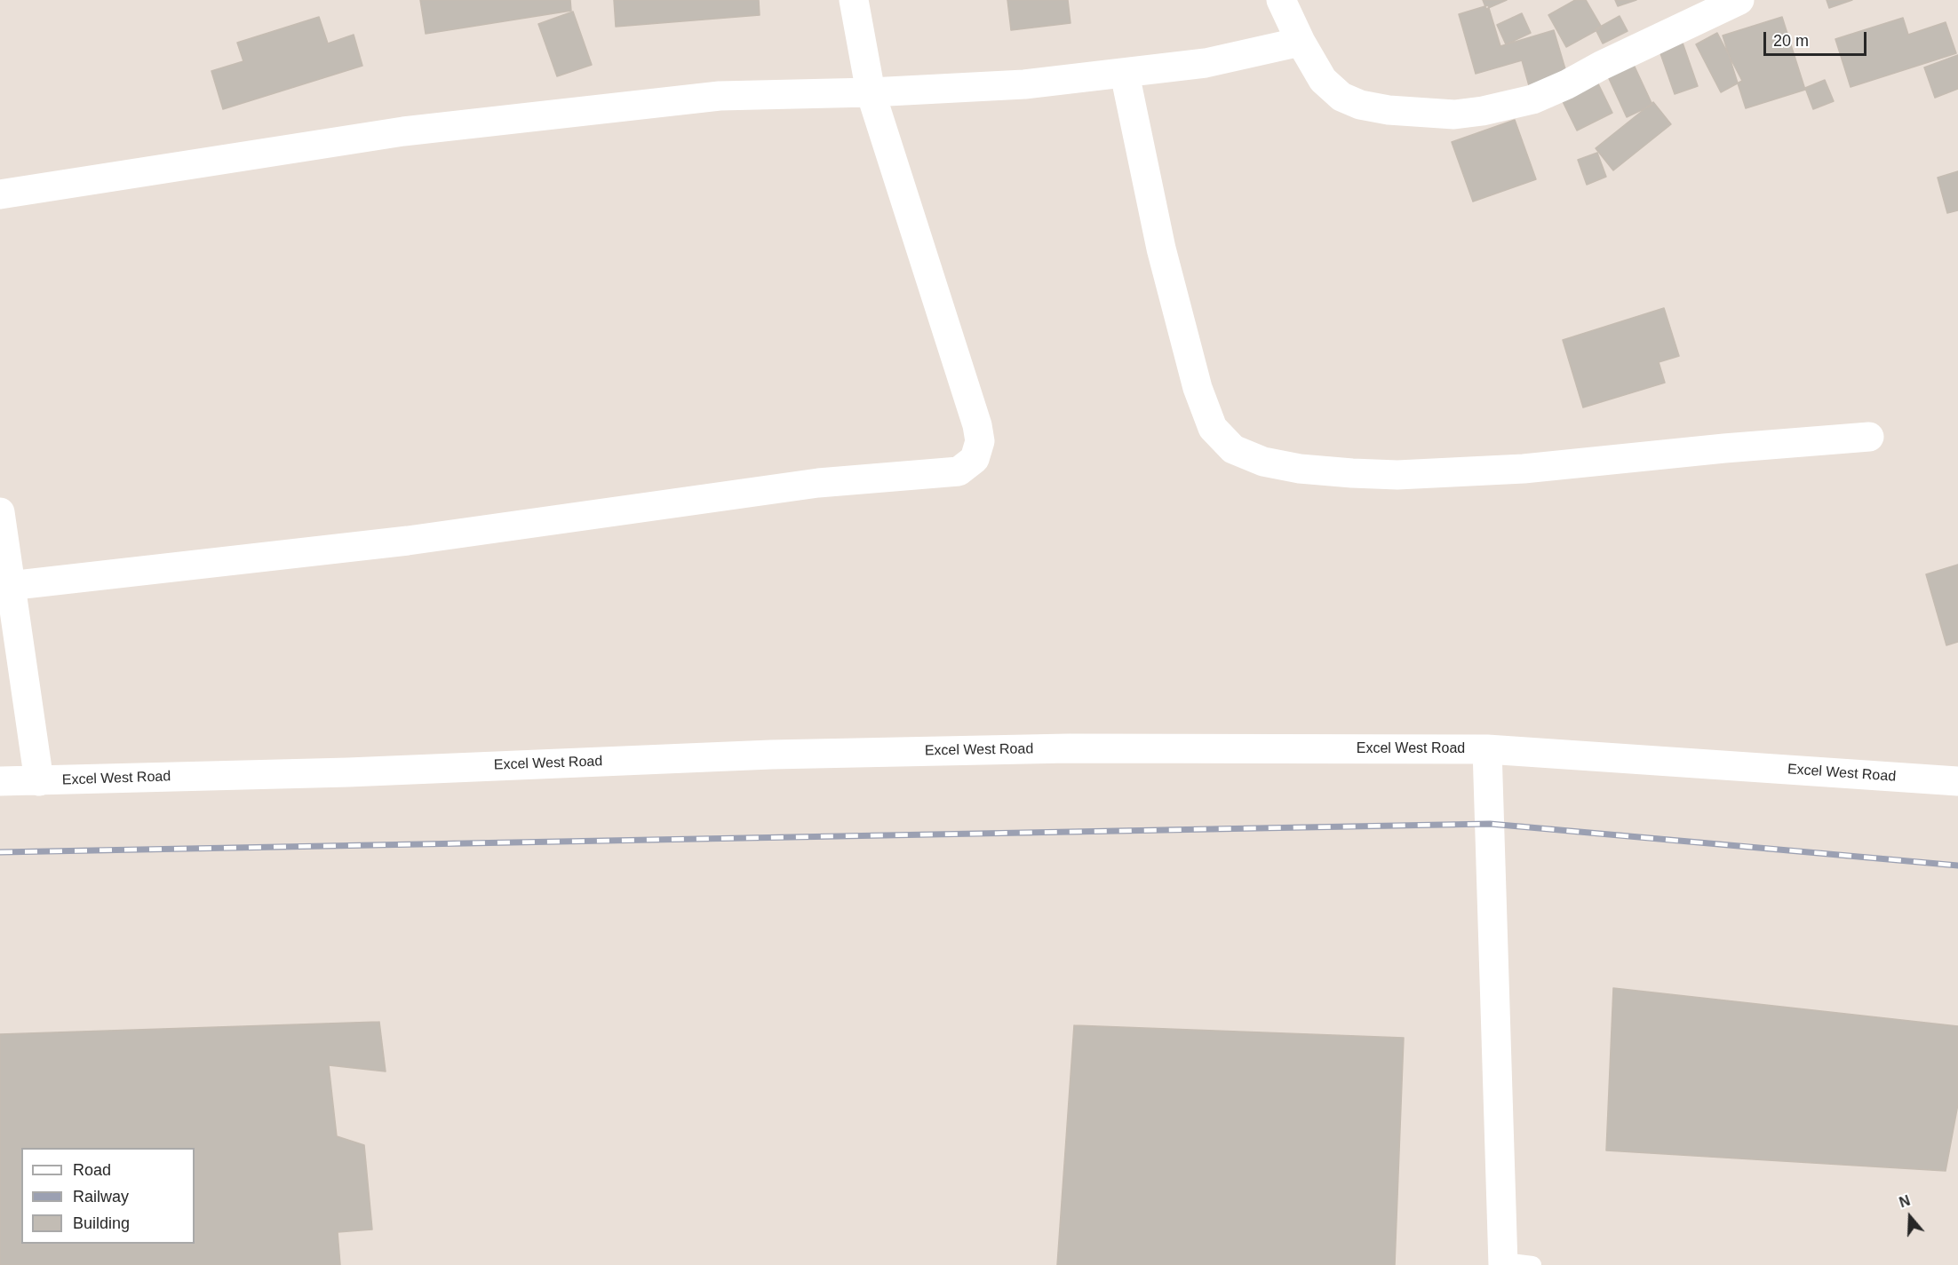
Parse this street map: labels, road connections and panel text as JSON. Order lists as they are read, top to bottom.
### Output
{
  "streets": {
    "street": ["Excel West Road"]
  },
  "legend": ["Road", "Railway", "Building"],
  "scale_bar": "20 m",
  "north": "top"
}
